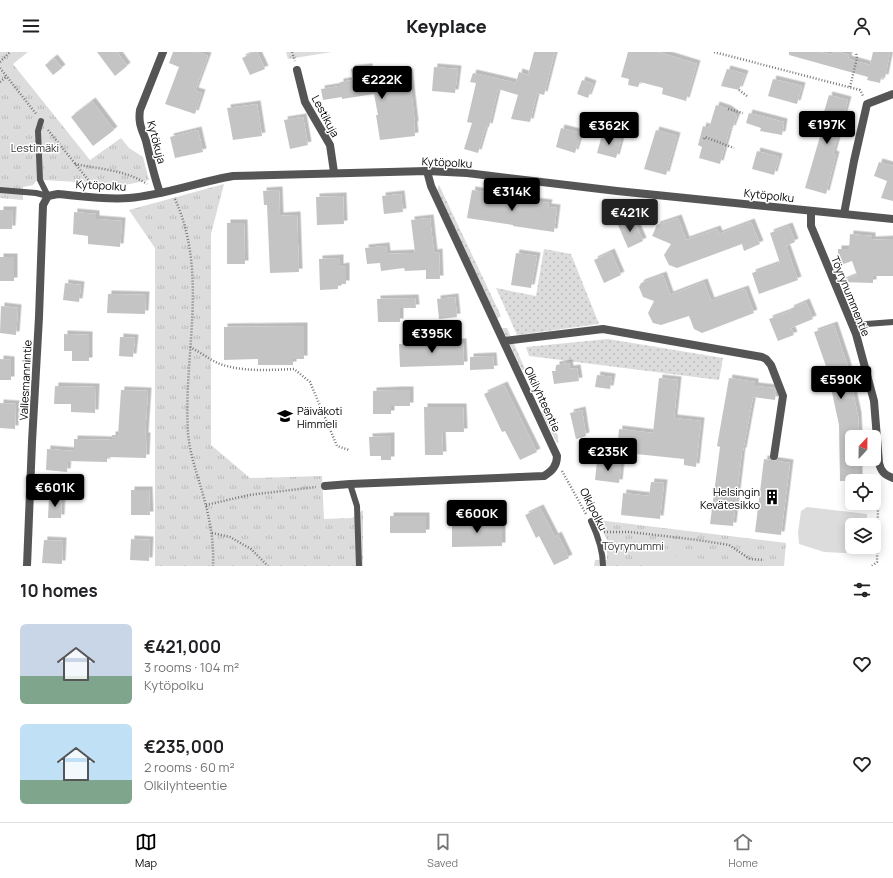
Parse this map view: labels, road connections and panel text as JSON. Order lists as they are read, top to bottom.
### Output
{
  "streets": {
    "street": [
      "Lestikuja",
      "Kytökuja",
      "Kytöpolku",
      "Töyrynummentie",
      "Vallesmannintie",
      "Olkilyhteentie"
    ],
    "lane": ["Olkipolku"]
  },
  "crossings": [
    ["Lestikuja", "Kytöpolku"],
    ["Kytökuja", "Kytöpolku"],
    ["Kytöpolku", "Töyrynummentie"],
    ["Kytöpolku", "Vallesmannintie"],
    ["Kytöpolku", "Olkilyhteentie"],
    ["Olkilyhteentie", "Olkipolku"]
  ],
  "parks": ["Lestimäki", "Töyrynummi"],
  "places": {
    "school or university": ["Päiväkoti Himmeli"],
    "building": ["Helsingin Kevätesikko"]
  },
  "north": "top",
  "page": {
    "header": "Keyplace",
    "price": [
      "€222K",
      "€197K",
      "€362K",
      "€314K",
      "€421K",
      "€395K",
      "€590K",
      "€235K",
      "€601K",
      "€600K"
    ],
    "heading": "10 homes",
    "list": [
      {
        "name": "€421,000",
        "note": "3 rooms · 104 m² · Kytöpolku"
      },
      {
        "name": "€235,000",
        "note": "2 rooms · 60 m² · Olkilyhteentie"
      }
    ],
    "tabs": ["Map", "Saved", "Home"]
  }
}
